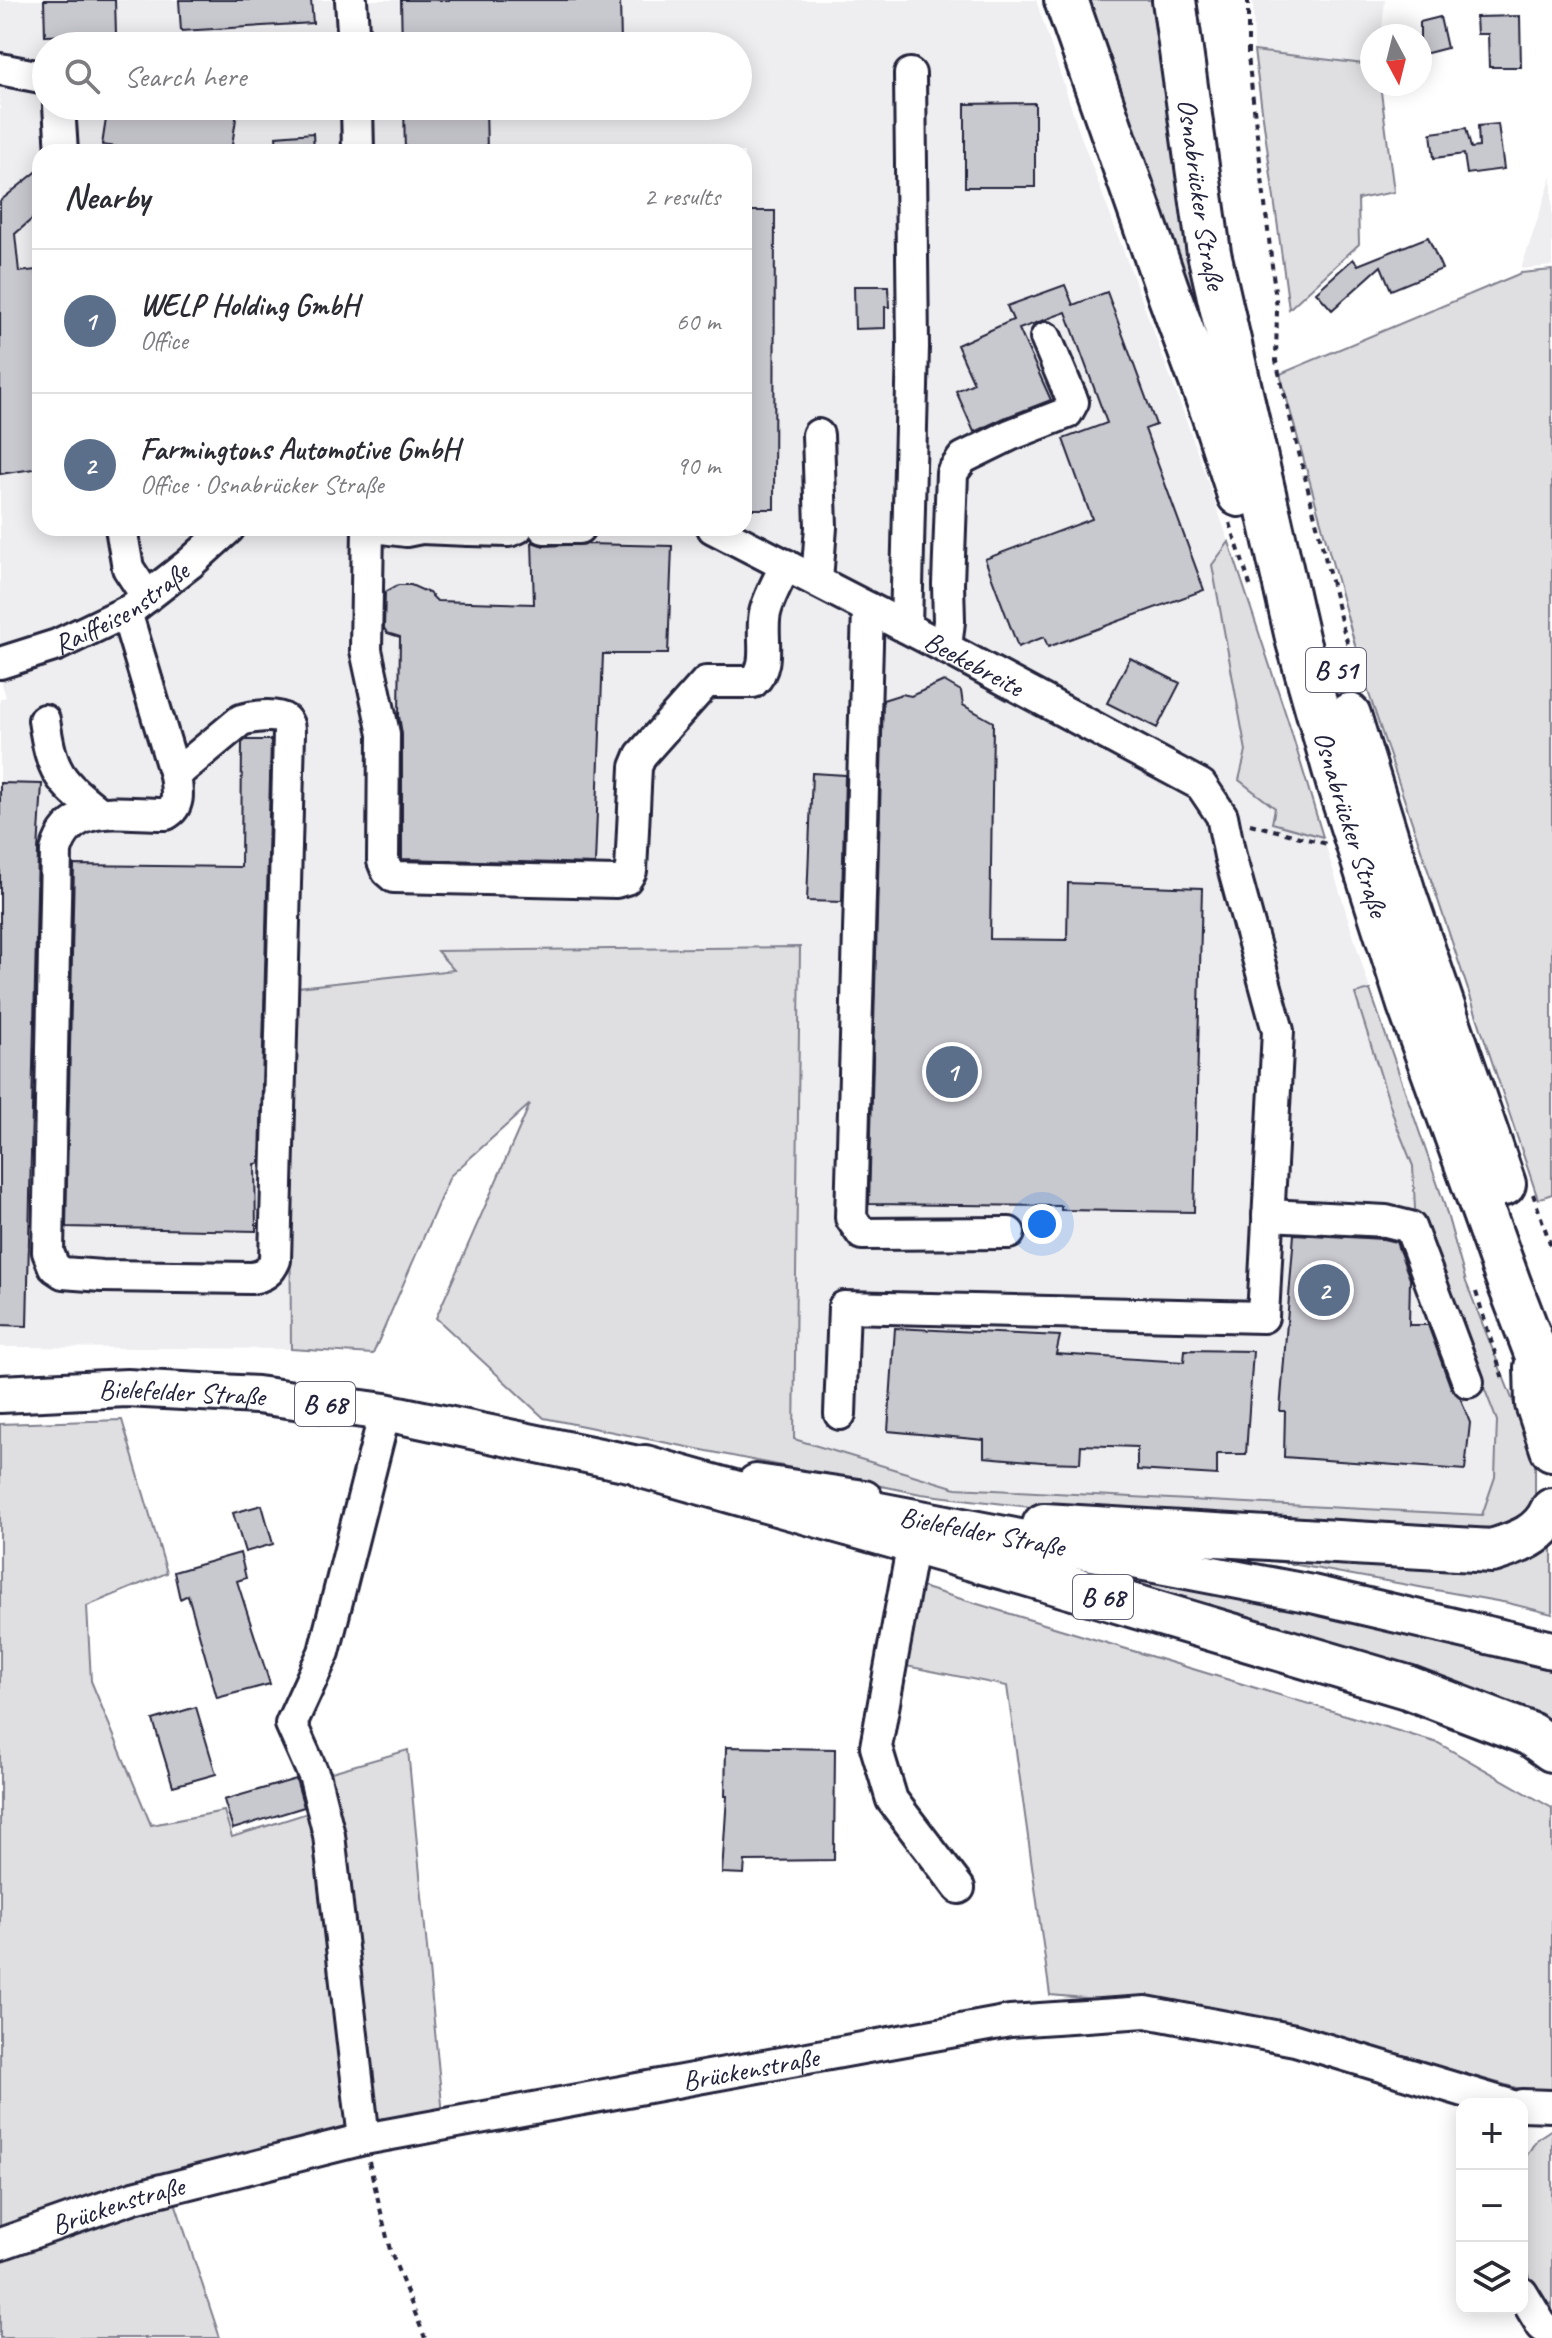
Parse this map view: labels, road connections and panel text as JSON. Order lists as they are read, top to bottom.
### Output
{
  "streets": {
    "highway": ["Osnabrücker Straße", "B 51", "B 68"],
    "main road": ["Bielefelder Straße"],
    "street": ["Raiffeisenstraße", "Beekebreite", "Brückenstraße"]
  },
  "crossings": [
    ["Bielefelder Straße", "B 68"]
  ],
  "north": "bottom",
  "page": {
    "search": "Search here",
    "heading": ["Nearby", "2 results"],
    "list": [
      {
        "mark": "1",
        "name": "WELP Holding GmbH",
        "note": "Office",
        "value": "60 m"
      },
      {
        "mark": "2",
        "name": "Farmingtons Automotive GmbH",
        "note": "Office · Osnabrücker Straße",
        "value": "90 m"
      }
    ],
    "pins": ["1", "2"],
    "map_buttons": ["+", "−"]
  }
}
